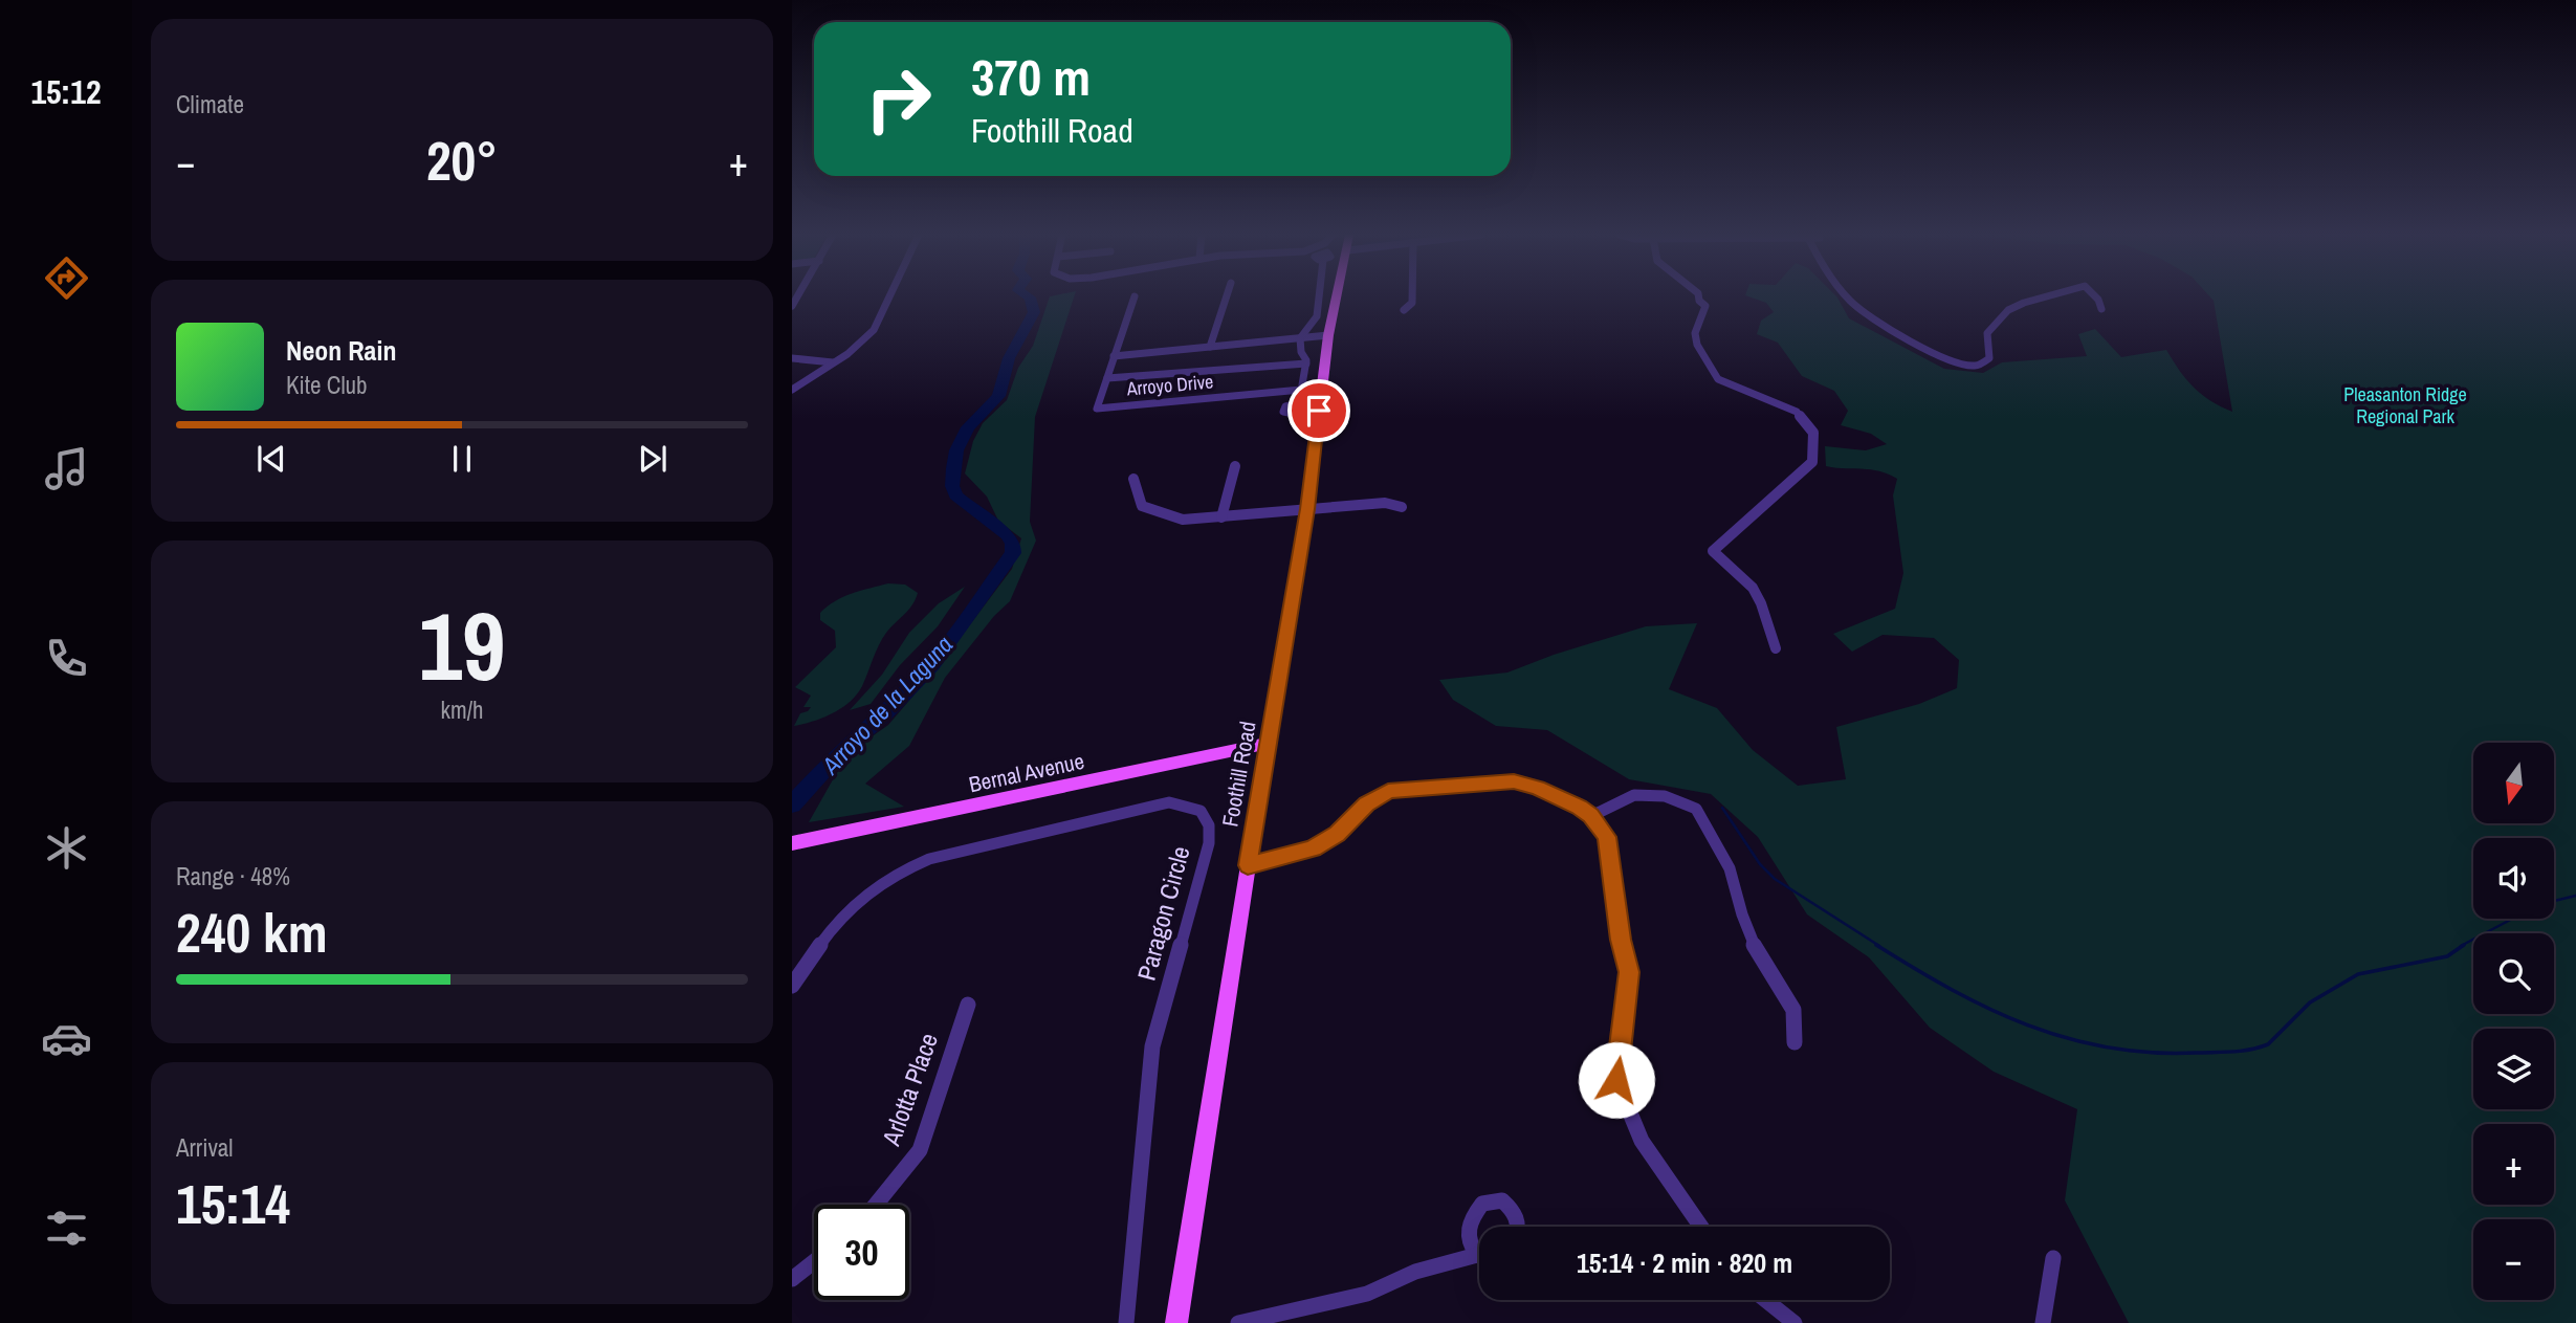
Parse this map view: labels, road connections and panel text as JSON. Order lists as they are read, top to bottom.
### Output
{
  "streets": {
    "main road": ["Bernal Avenue", "Foothill Road"],
    "street": ["Arroyo Drive", "Paragon Circle", "Arlotta Place"]
  },
  "crossings": [
    ["Bernal Avenue", "Foothill Road"]
  ],
  "water": ["Arroyo de la Laguna"],
  "parks": ["Pleasanton Ridge Regional Park"],
  "north": "bottom",
  "page": {
    "tabs": "15:12",
    "tile": [
      "Climate",
      ["19", "km/h"],
      ["Range · 48%", "240 km"],
      ["Arrival", "15:14"]
    ],
    "turn": ["370 m", "Foothill Road"],
    "heat": ["−", "20°", "+"],
    "song": ["Neon Rain", "Kite Club"],
    "map_buttons": ["+", "−"],
    "limit": "30",
    "trip": "15:14 · 2 min · 820 m"
  }
}
